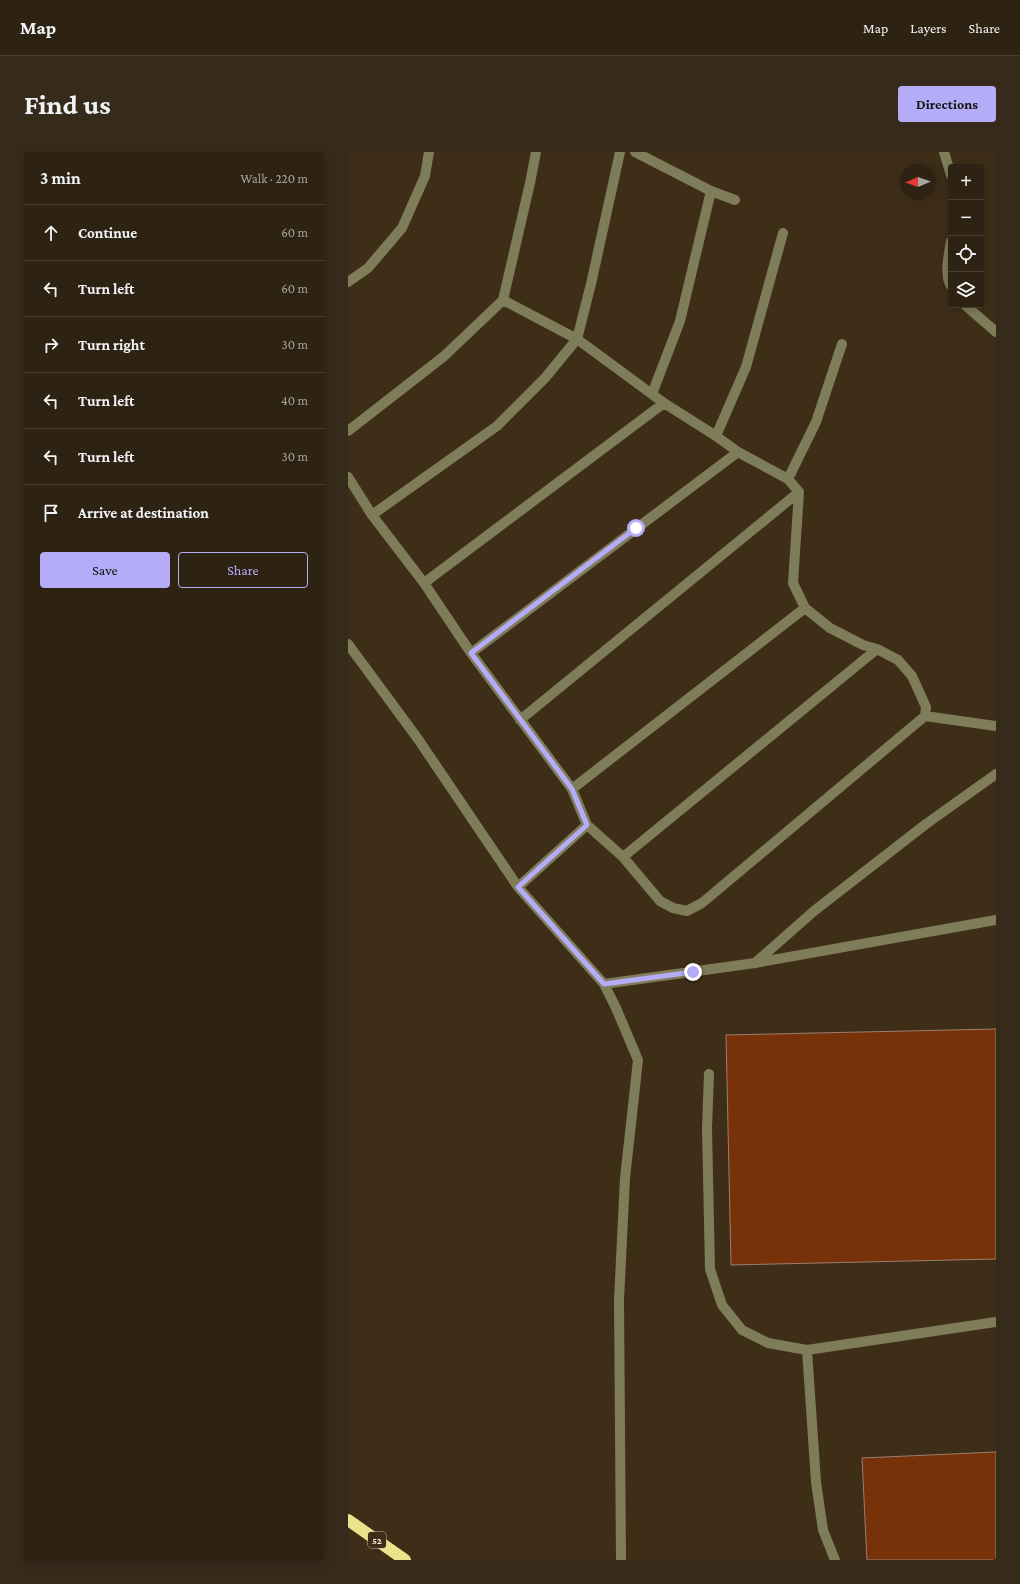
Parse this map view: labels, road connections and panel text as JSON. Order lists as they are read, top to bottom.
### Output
{
  "streets": {
    "highway": ["52"]
  },
  "north": "left",
  "page": {
    "header": "Map",
    "nav": ["Map", "Layers", "Share"],
    "buttons": [
      "Directions",
      ["Save", "Share"]
    ],
    "title": "Find us",
    "heading": ["3 min", "Walk · 220 m"],
    "map_buttons": ["+", "−"],
    "list": [
      ["Continue", "60 m"],
      ["Turn left", "60 m"],
      ["Turn right", "30 m"],
      ["Turn left", "40 m"],
      ["Turn left", "30 m"],
      "Arrive at destination"
    ]
  }
}
